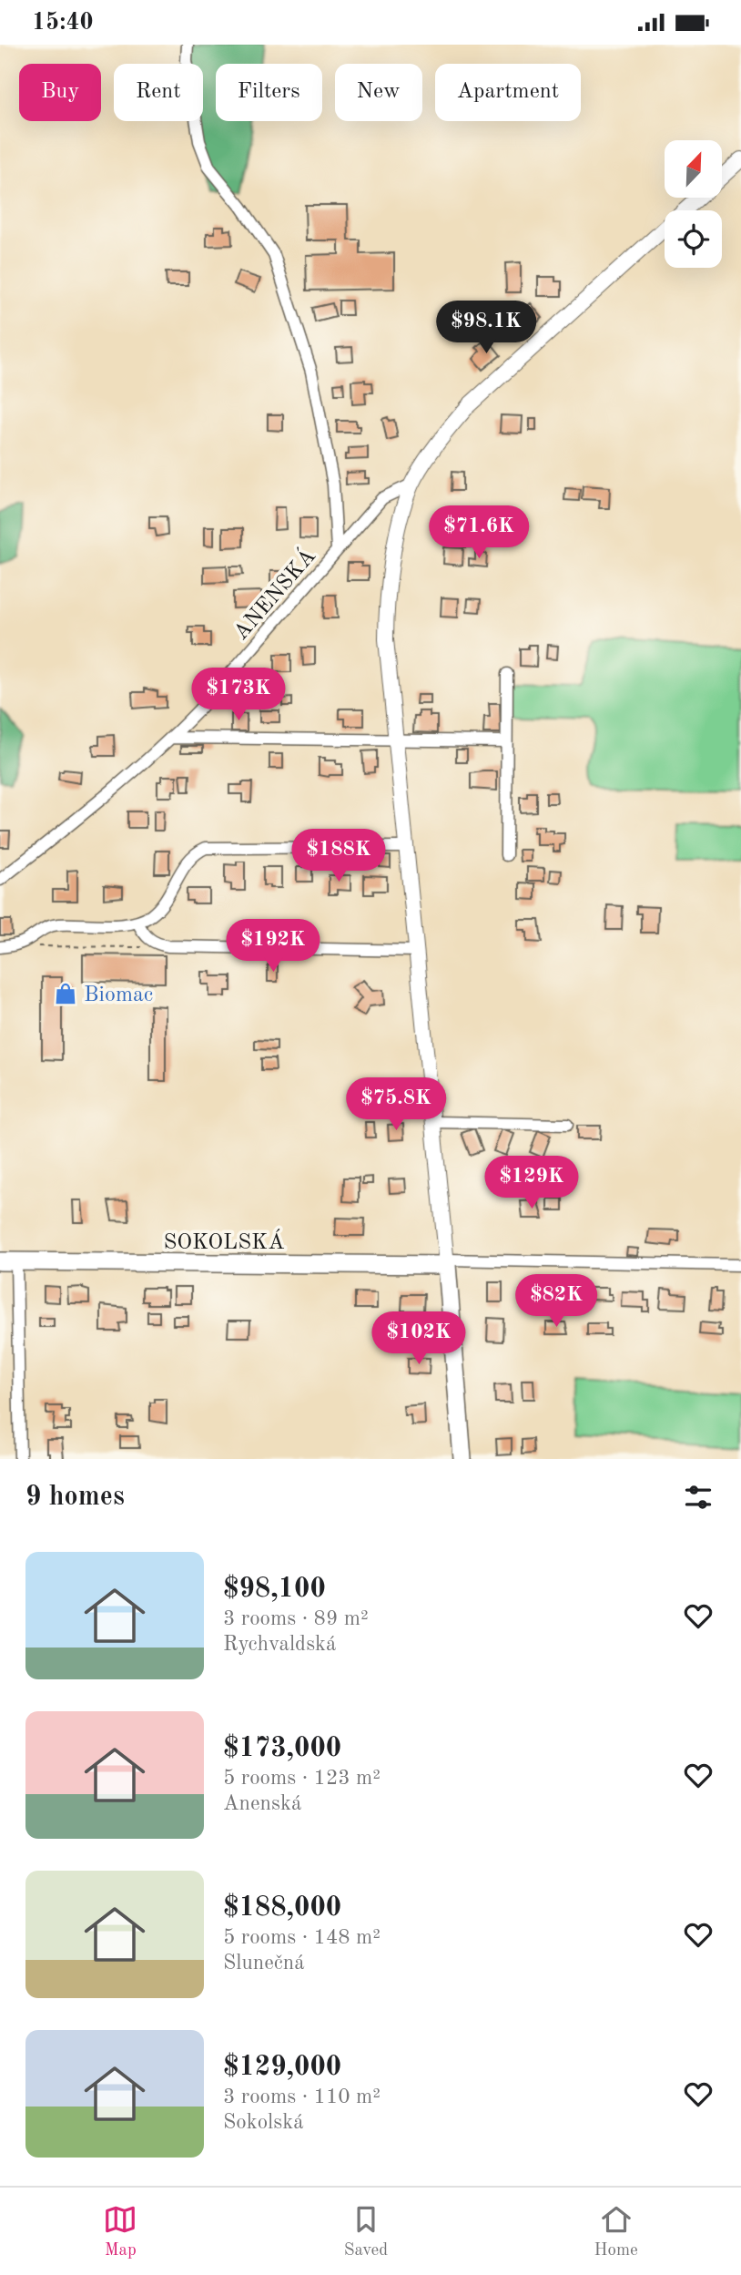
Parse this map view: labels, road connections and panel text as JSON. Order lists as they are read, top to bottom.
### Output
{
  "streets": {
    "main road": ["SOKOLSKÁ"],
    "street": ["ANENSKÁ"]
  },
  "places": {
    "shop": ["Biomac"]
  },
  "north": "top right",
  "page": {
    "status": "15:40",
    "chip": [
      "Buy",
      "Rent",
      "Filters",
      "New",
      "Apartment"
    ],
    "price": [
      "$98.1K",
      "$71.6K",
      "$173K",
      "$188K",
      "$192K",
      "$75.8K",
      "$129K",
      "$82K",
      "$102K"
    ],
    "heading": "9 homes",
    "list": [
      {
        "name": "$98,100",
        "note": "3 rooms · 89 m² · Rychvaldská"
      },
      {
        "name": "$173,000",
        "note": "5 rooms · 123 m² · Anenská"
      },
      {
        "name": "$188,000",
        "note": "5 rooms · 148 m² · Slunečná"
      },
      {
        "name": "$129,000",
        "note": "3 rooms · 110 m² · Sokolská"
      }
    ],
    "tabs": ["Map", "Saved", "Home"]
  }
}
